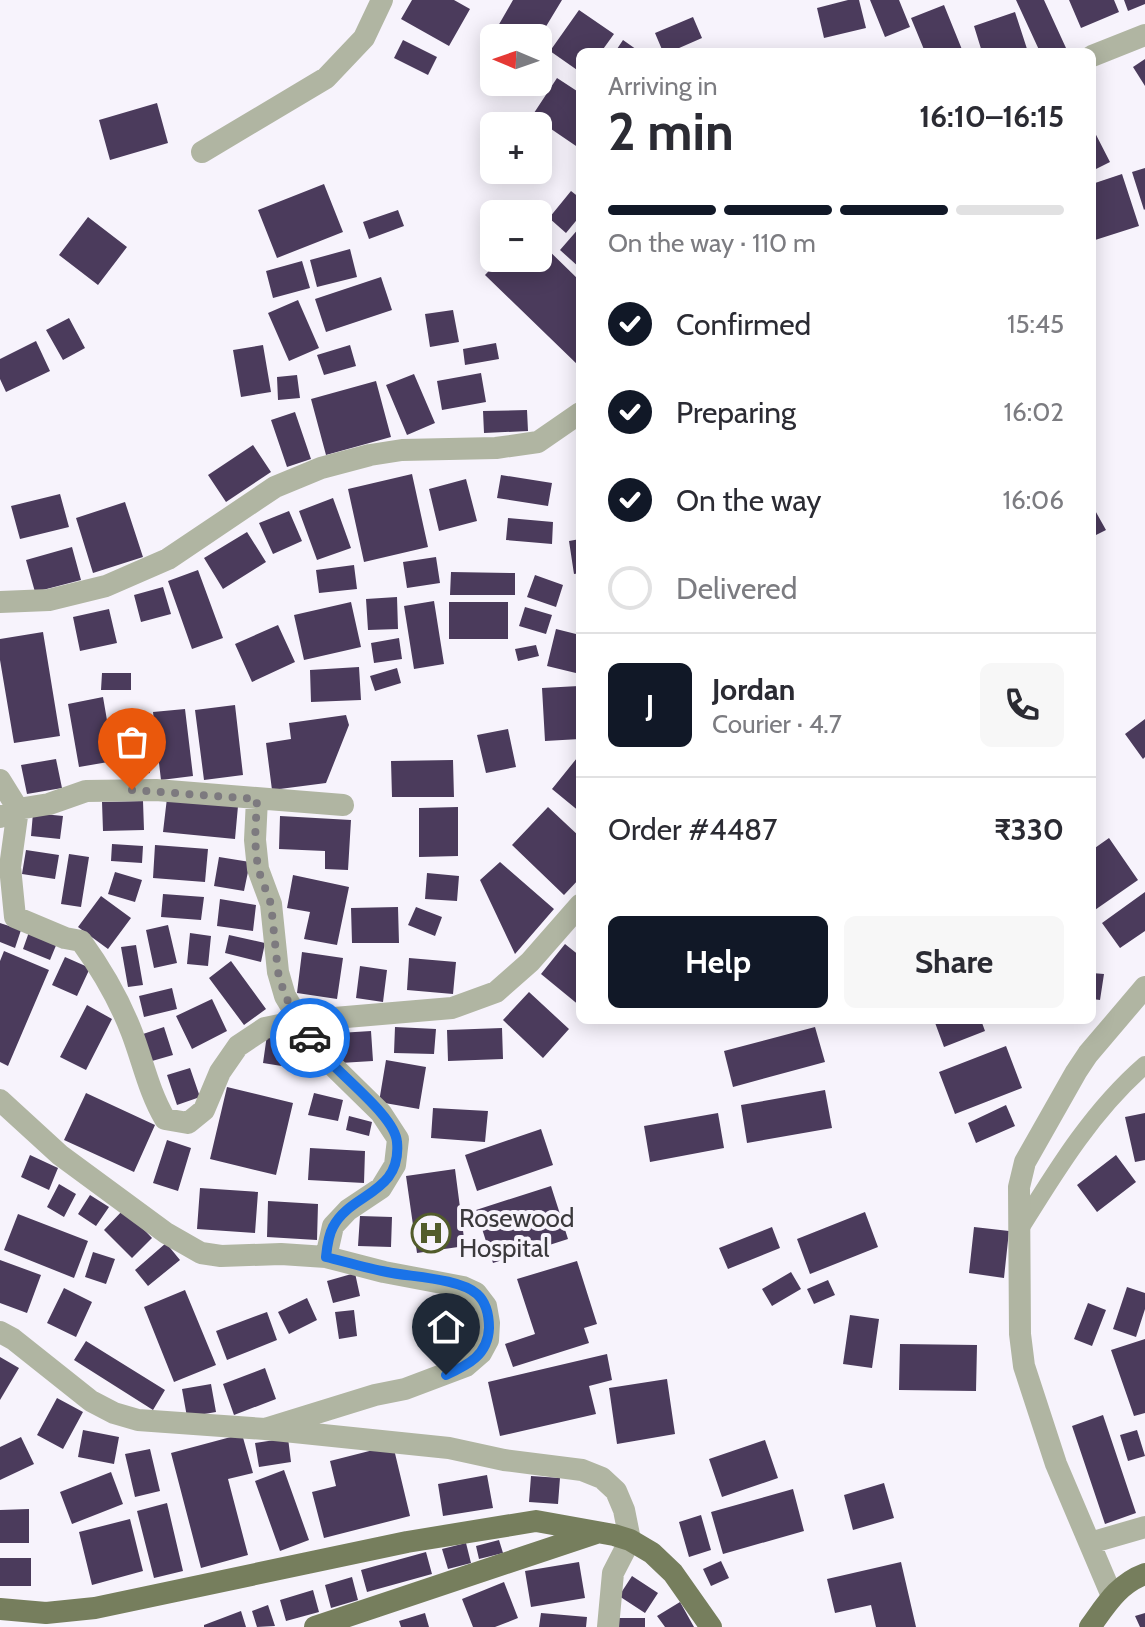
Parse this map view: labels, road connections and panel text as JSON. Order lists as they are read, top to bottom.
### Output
{
  "places": {
    "hospital": ["Rosewood Hospital"]
  },
  "north": "left",
  "page": {
    "map_buttons": ["+", "−"],
    "heading": ["2 min", "Arriving in", "16:10–16:15"],
    "panel": [
      "Jordan",
      "Courier · 4.7",
      "Order #4487",
      "₹330"
    ],
    "bar": "On the way · 110 m",
    "list": [
      ["Confirmed", "15:45"],
      ["Preparing", "16:02"],
      ["On the way", "16:06"],
      "Delivered"
    ],
    "round": "J",
    "buttons": ["Help", "Share"]
  }
}
